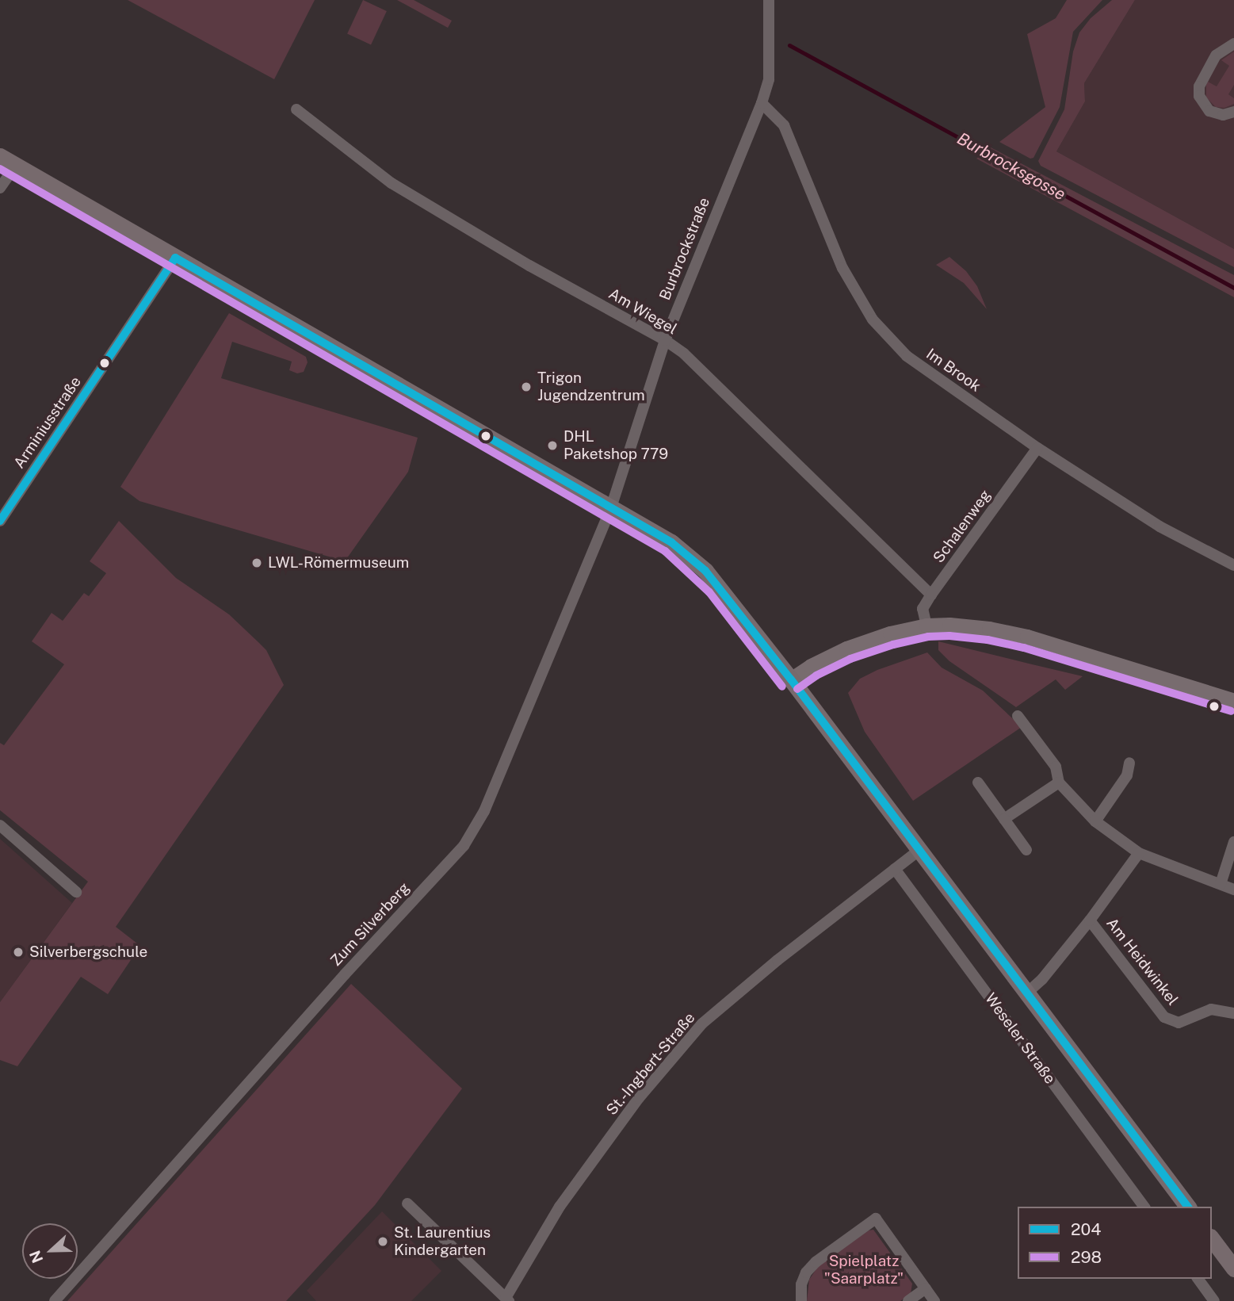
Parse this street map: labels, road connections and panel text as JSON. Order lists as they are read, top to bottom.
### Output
{
  "streets": {
    "main road": ["Weseler Straße"],
    "street": [
      "Burbrockstraße",
      "Am Wiegel",
      "Im Brook",
      "Arminiusstraße",
      "Schalenweg",
      "Zum Silverberg",
      "Am Heidwinkel",
      "St.-Ingbert-Straße"
    ]
  },
  "crossings": [
    ["Burbrockstraße", "Am Wiegel"],
    ["Burbrockstraße", "Im Brook"],
    ["Burbrockstraße", "Zum Silverberg"],
    ["Burbrockstraße", "Weseler Straße"],
    ["Am Wiegel", "Schalenweg"],
    ["Im Brook", "Schalenweg"],
    ["Arminiusstraße", "Weseler Straße"],
    ["Zum Silverberg", "Weseler Straße"],
    ["Am Heidwinkel", "Weseler Straße"],
    ["Weseler Straße", "St.-Ingbert-Straße"]
  ],
  "water": ["Burbrocksgosse"],
  "parks": ["Spielplatz \"Saarplatz\""],
  "places": [
    "Trigon Jugendzentrum",
    "DHL Paketshop 779",
    "LWL-Römermuseum",
    "Silverbergschule",
    "St. Laurentius Kindergarten"
  ],
  "lines": ["transit line 298", "transit line 204"],
  "legend": ["204", "298"],
  "north": "left"
}
